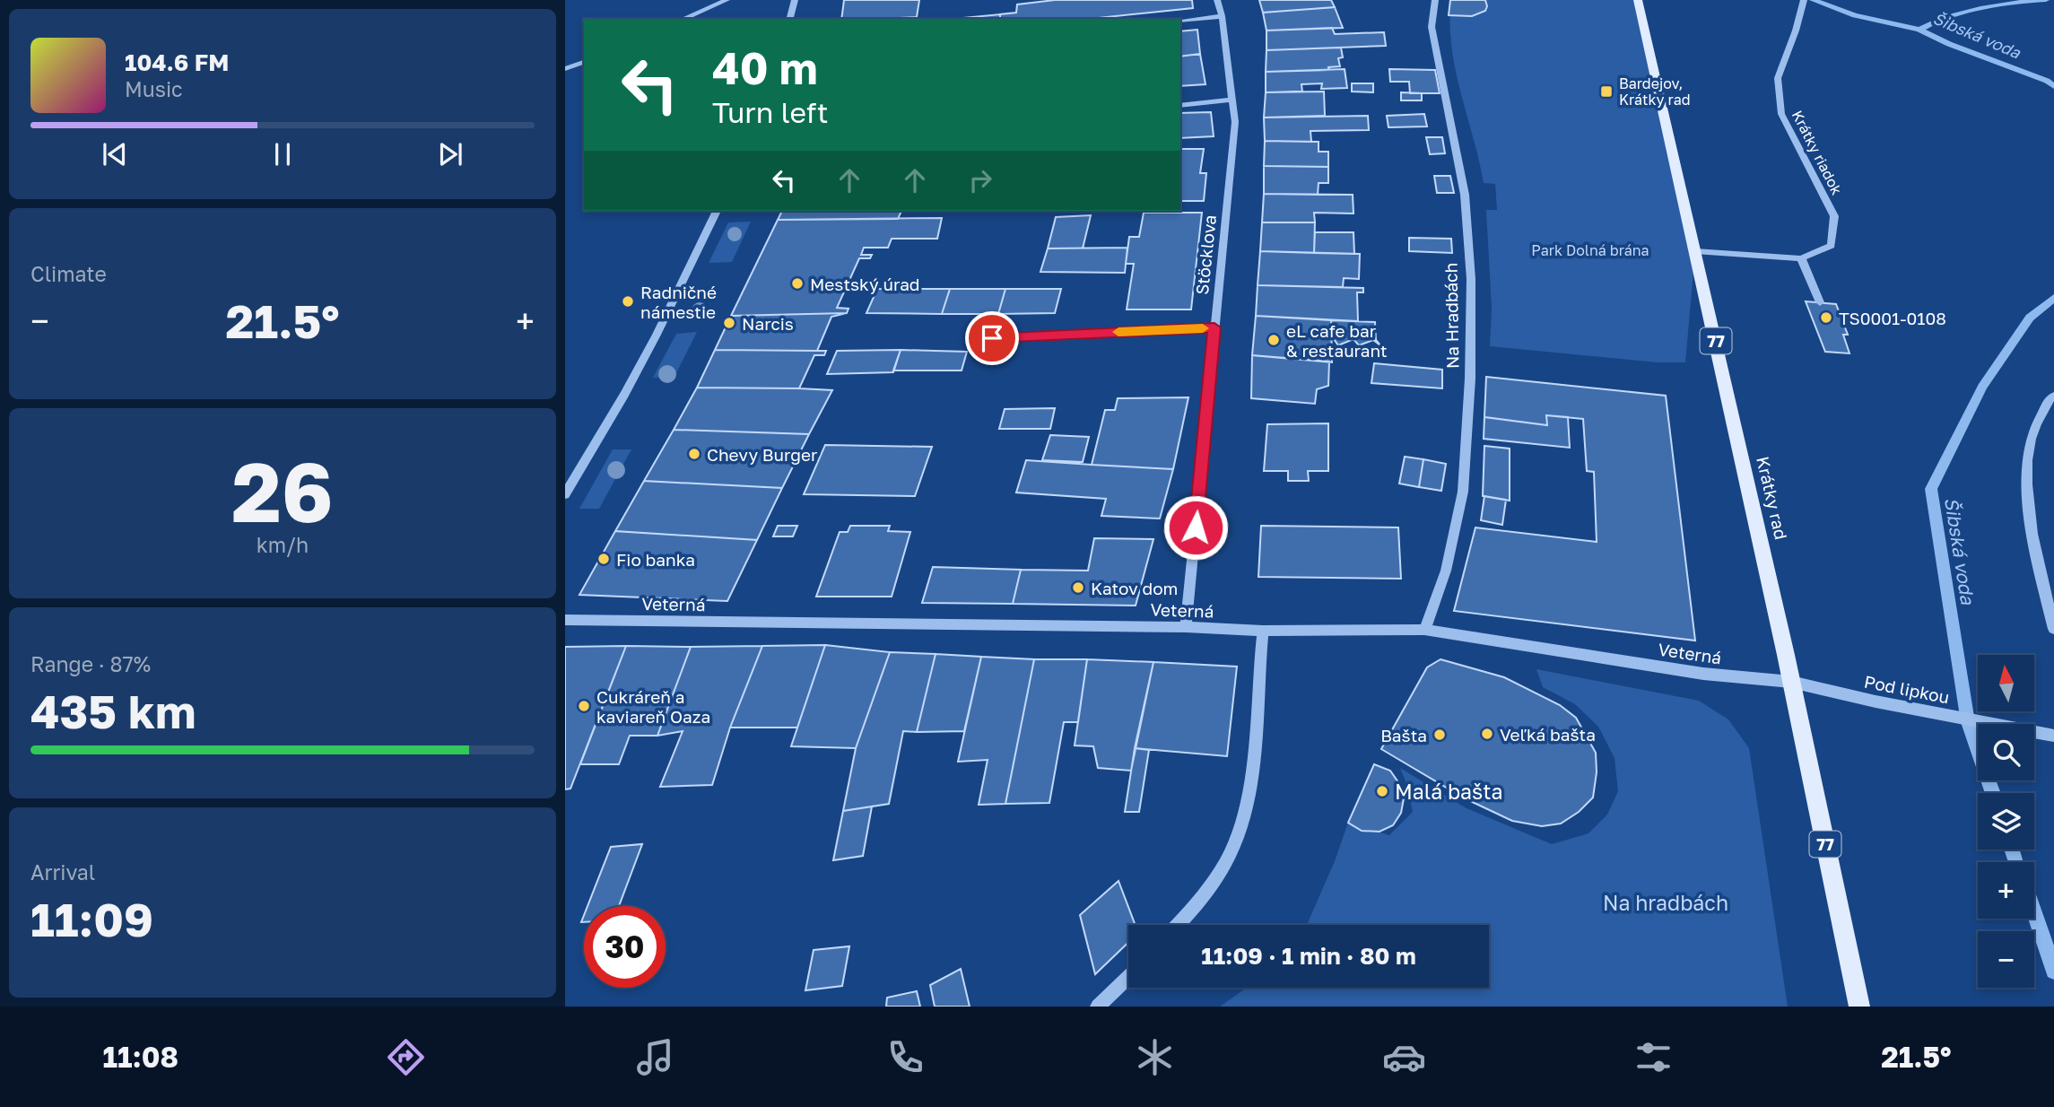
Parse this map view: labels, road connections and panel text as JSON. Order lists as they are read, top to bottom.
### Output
{
  "streets": {
    "main road": ["77", "Krátky rad"],
    "street": [
      "Krátky riadok",
      "Stöcklova",
      "Na Hradbách",
      "Veterná",
      "Pod lipkou"
    ]
  },
  "crossings": [
    ["Krátky riadok", "Krátky rad"],
    ["Stöcklova", "Veterná"],
    ["Na Hradbách", "Veterná"],
    ["Krátky rad", "Veterná"],
    ["Krátky rad", "Pod lipkou"],
    ["Veterná", "Pod lipkou"]
  ],
  "water": ["Šibská voda"],
  "parks": ["Park Dolná brána", "Na hradbách"],
  "places": {
    "transit": ["Bardejov, Krátky rad"],
    "other": [
      "Mestský úrad",
      "Radničné námestie",
      "TS0001-0108",
      "Narcis",
      "eL cafe bar & restaurant",
      "Chevy Burger",
      "Fio banka",
      "Katov dom",
      "Cukráreň a kaviareň Oaza",
      "Veľká bašta",
      "Bašta",
      "Malá bašta"
    ]
  },
  "north": "top",
  "page": {
    "turn": ["40 m", "Turn left"],
    "song": ["104.6 FM", "Music"],
    "tile": [
      "Climate",
      ["26", "km/h"],
      ["Range · 87%", "435 km"],
      ["Arrival", "11:09"]
    ],
    "heat": ["−", "21.5°", "+"],
    "map_buttons": ["+", "−"],
    "limit": "30",
    "trip": "11:09 · 1 min · 80 m",
    "tabs": ["11:08", "21.5°"]
  }
}
